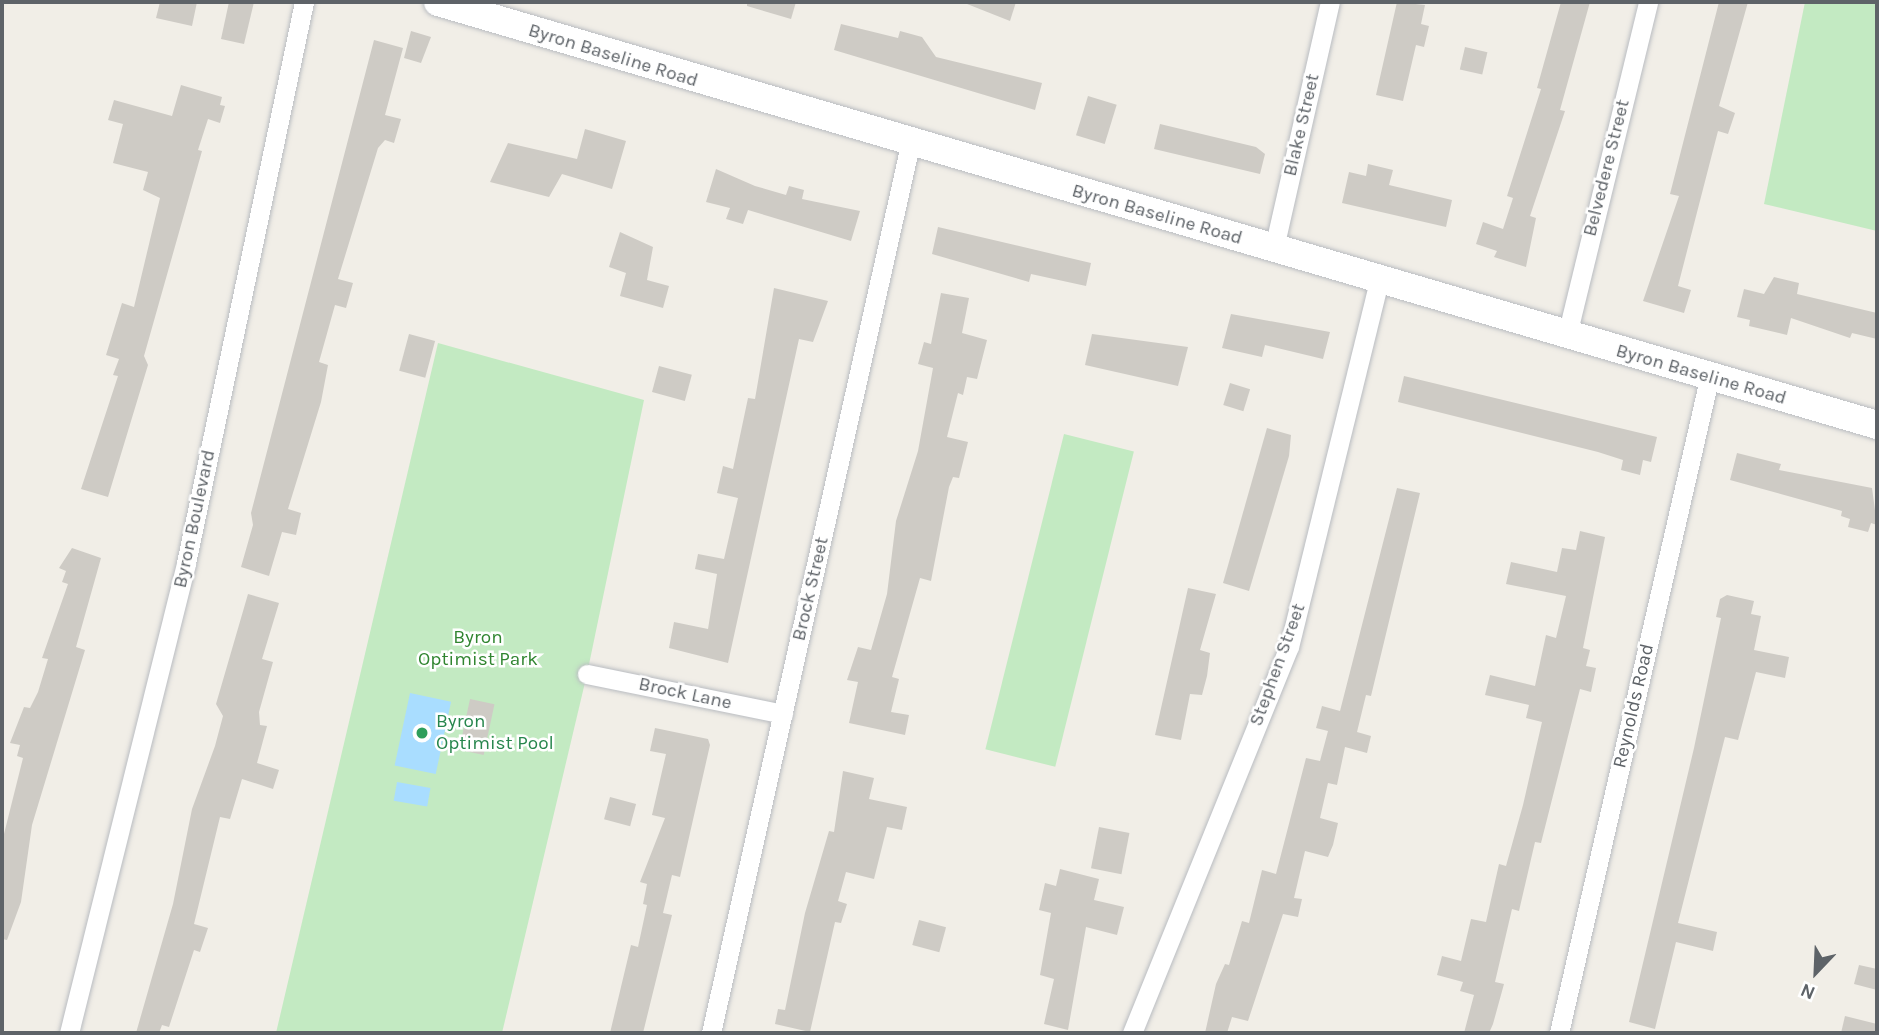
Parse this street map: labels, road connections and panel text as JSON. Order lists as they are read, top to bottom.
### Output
{
  "streets": {
    "main road": ["Byron Baseline Road"],
    "street": [
      "Blake Street",
      "Belvedere Street",
      "Byron Boulevard",
      "Brock Street",
      "Stephen Street",
      "Brock Lane",
      "Reynolds Road"
    ]
  },
  "crossings": [
    ["Byron Baseline Road", "Blake Street"],
    ["Byron Baseline Road", "Belvedere Street"],
    ["Byron Baseline Road", "Brock Street"],
    ["Byron Baseline Road", "Stephen Street"],
    ["Byron Baseline Road", "Reynolds Road"],
    ["Brock Street", "Brock Lane"]
  ],
  "parks": ["Byron Optimist Park"],
  "places": ["Byron Optimist Pool"],
  "north": "bottom left"
}
